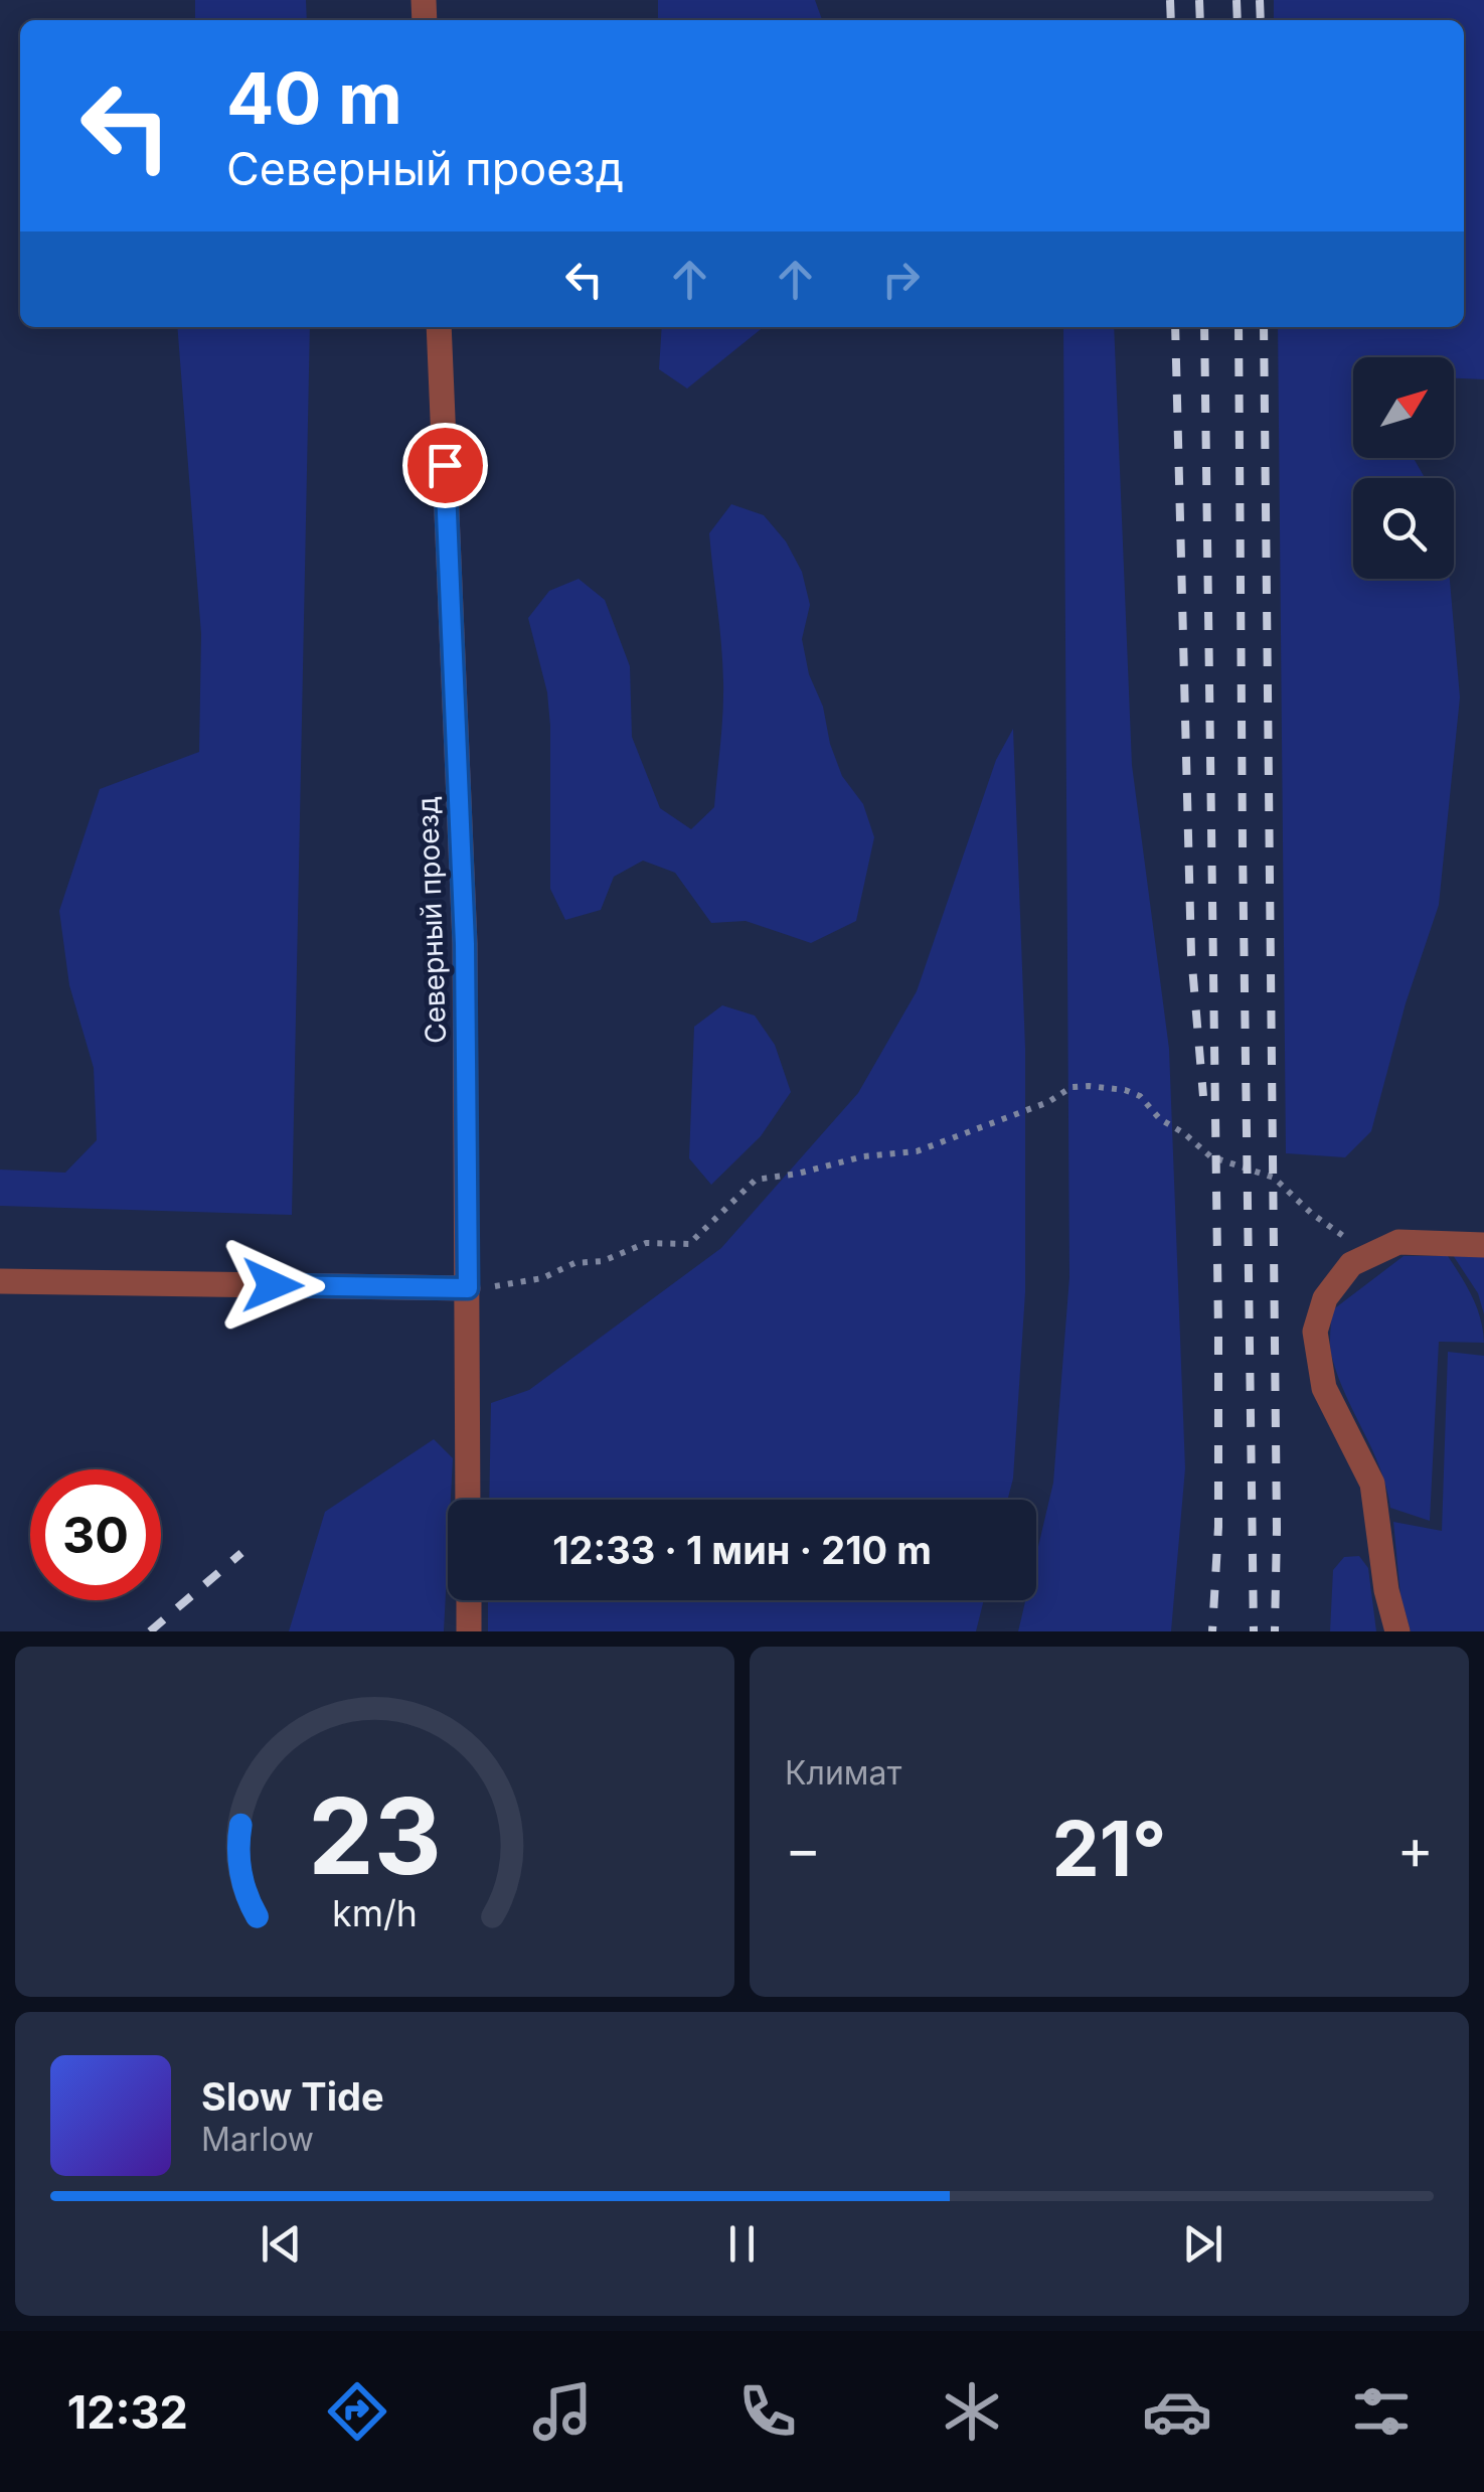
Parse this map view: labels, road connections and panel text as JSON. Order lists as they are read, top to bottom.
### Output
{
  "streets": {
    "street": ["Северный проезд"]
  },
  "north": "top right",
  "page": {
    "turn": ["40 m", "Северный проезд"],
    "limit": "30",
    "trip": "12:33 · 1 мин · 210 m",
    "tile": "Климат",
    "heat": ["−", "21°", "+"],
    "song": ["Slow Tide", "Marlow"],
    "tabs": "12:32",
    "gauge": ["23", "km/h"]
  }
}
